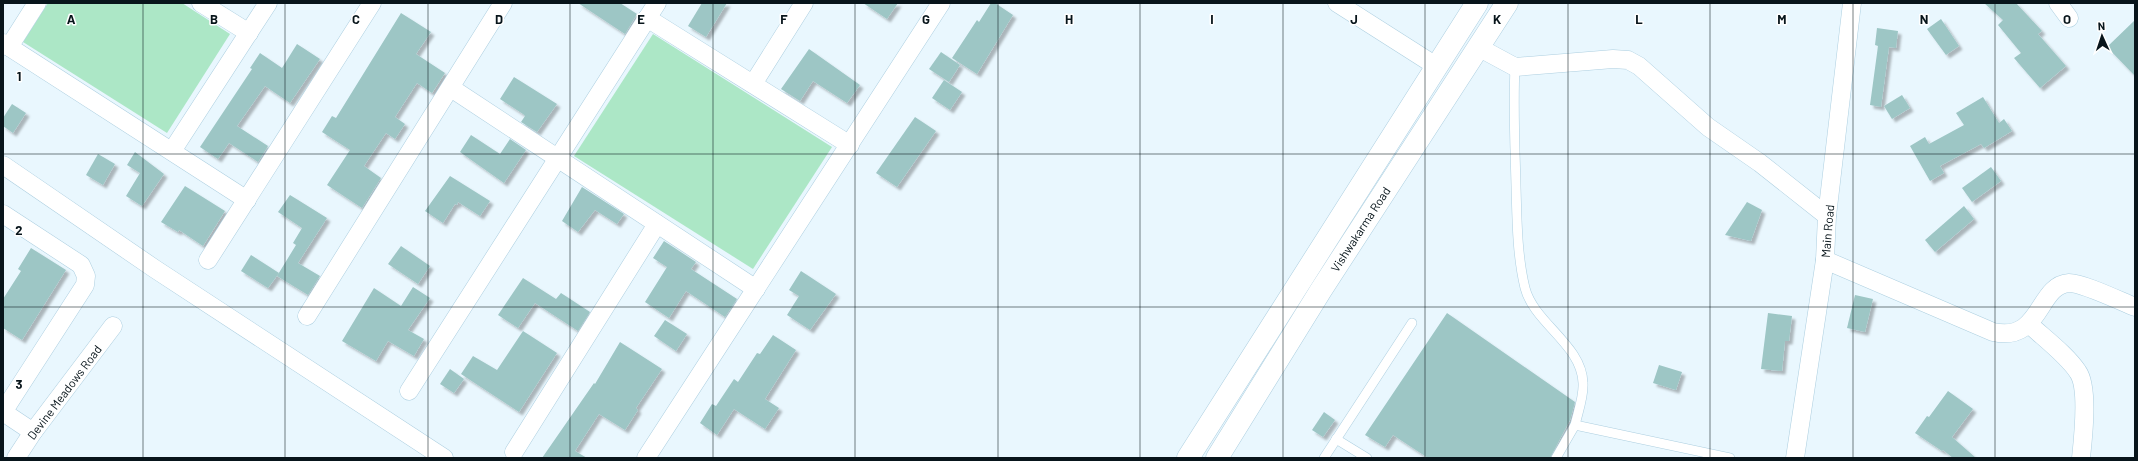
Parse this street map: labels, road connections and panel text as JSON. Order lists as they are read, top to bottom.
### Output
{
  "streets": {
    "main road": ["Vishwakarma Road"],
    "street": ["Main Road", "Devine Meadows Road"]
  },
  "north": "top",
  "grid": {
    "columns": [
      "A",
      "B",
      "C",
      "D",
      "E",
      "F",
      "G",
      "H",
      "I",
      "J",
      "K",
      "L",
      "M",
      "N",
      "O"
    ],
    "rows": ["1", "2", "3"]
  }
}
